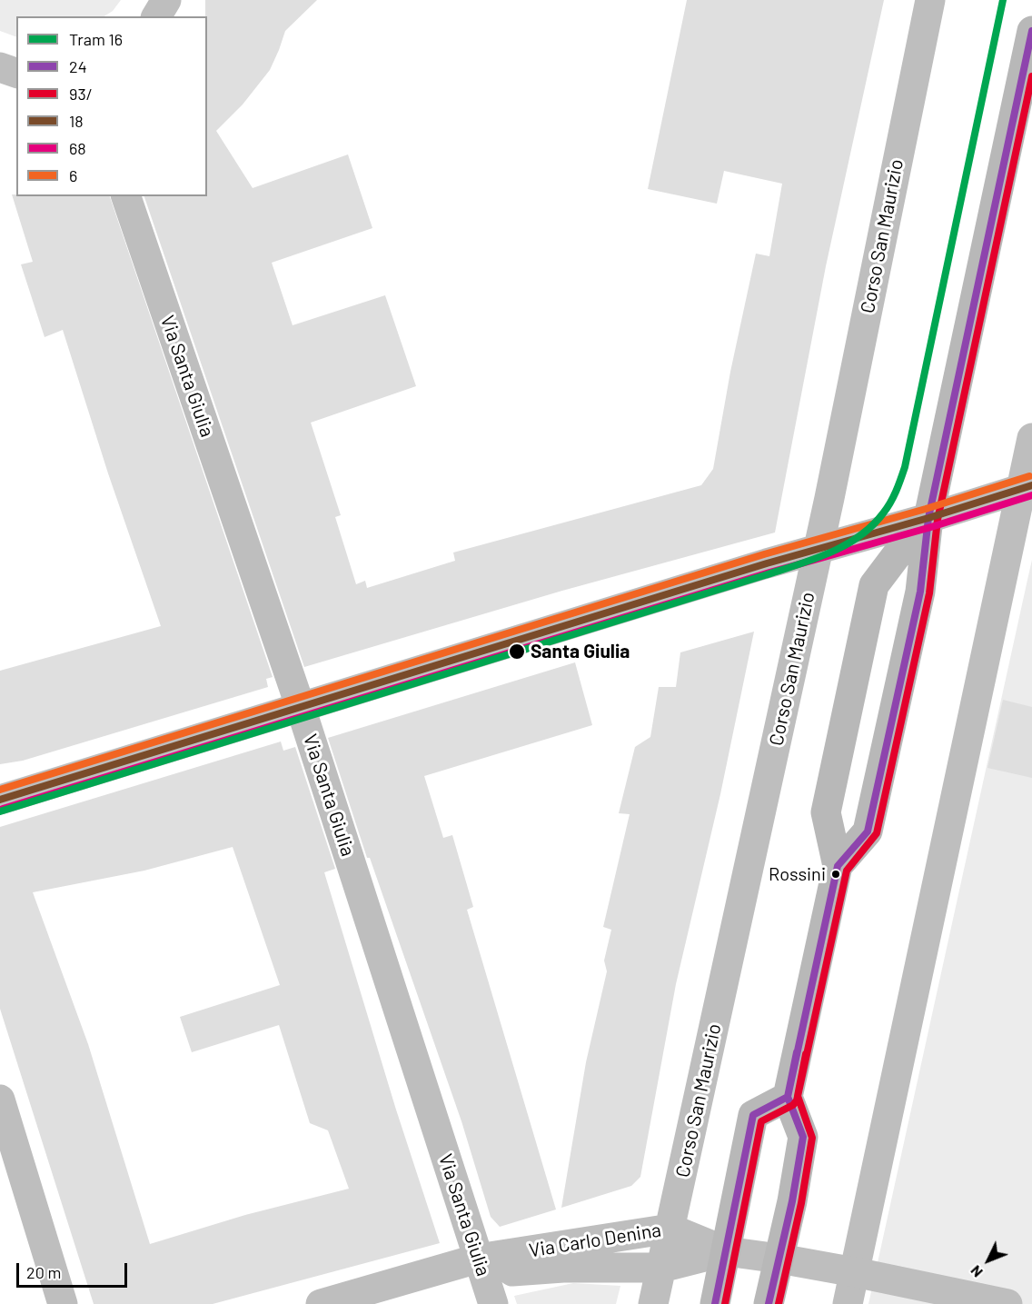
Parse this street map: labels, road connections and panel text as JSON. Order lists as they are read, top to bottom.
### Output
{
  "streets": {
    "street": ["Corso San Maurizio", "Via Santa Giulia", "Via Carlo Denina"]
  },
  "crossings": [
    ["Corso San Maurizio", "Via Carlo Denina"],
    ["Via Santa Giulia", "Via Carlo Denina"]
  ],
  "places": ["Santa Giulia", "Rossini"],
  "lines": [
    "tram line 16",
    "transit line 24",
    "transit line 93/",
    "transit line 6",
    "transit line 18",
    "transit line 68"
  ],
  "legend": [
    "Tram 16",
    "24",
    "93/",
    "18",
    "68",
    "6"
  ],
  "scale_bar": "20 m",
  "north": "bottom left"
}
